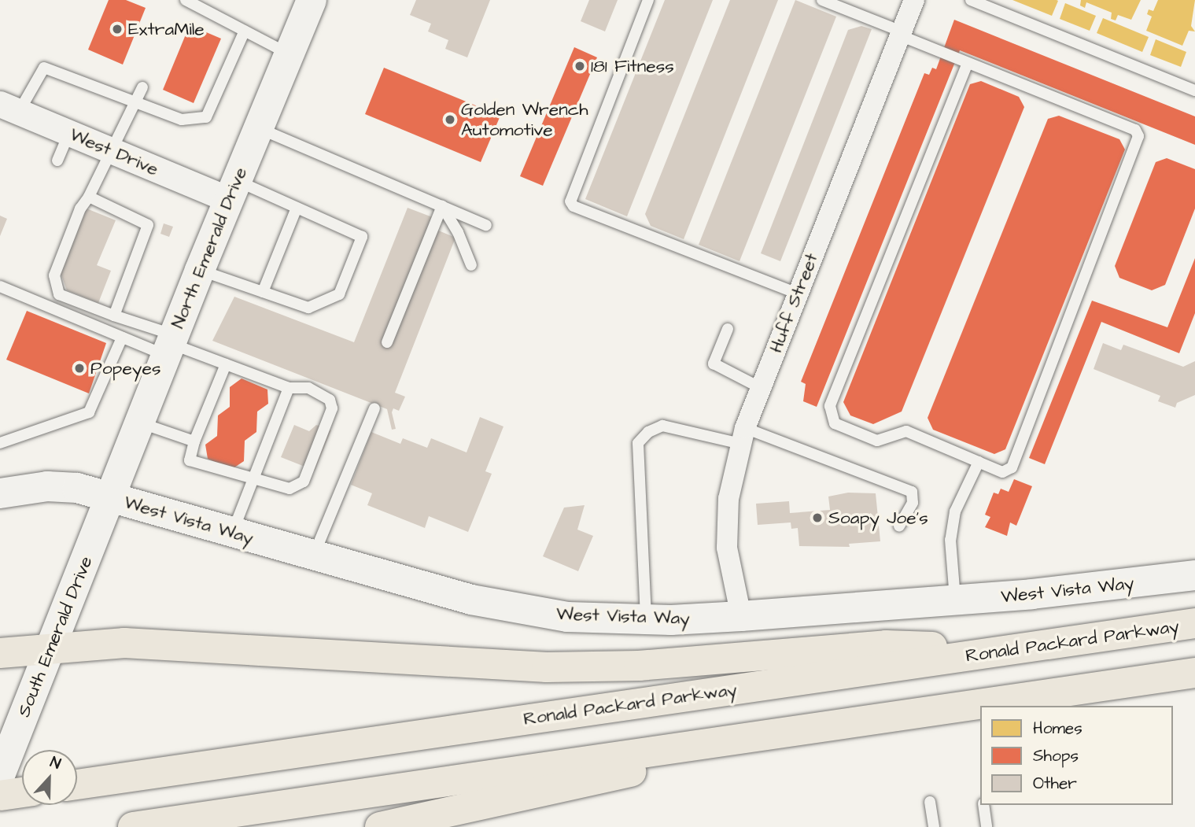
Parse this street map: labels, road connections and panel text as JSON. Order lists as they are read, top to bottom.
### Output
{
  "streets": {
    "highway": ["Ronald Packard Parkway"],
    "main road": ["North Emerald Drive", "West Vista Way", "South Emerald Drive"],
    "street": ["West Drive", "Huff Street"]
  },
  "crossings": [
    ["West Drive", "North Emerald Drive"],
    ["North Emerald Drive", "West Vista Way"],
    ["North Emerald Drive", "South Emerald Drive"],
    ["Huff Street", "West Vista Way"],
    ["West Vista Way", "South Emerald Drive"]
  ],
  "places": [
    "ExtraMile",
    "181 Fitness",
    "Golden Wrench Automotive",
    "Popeyes",
    "Soapy Joe's"
  ],
  "legend": ["Homes", "Shops", "Other"],
  "north": "top"
}
